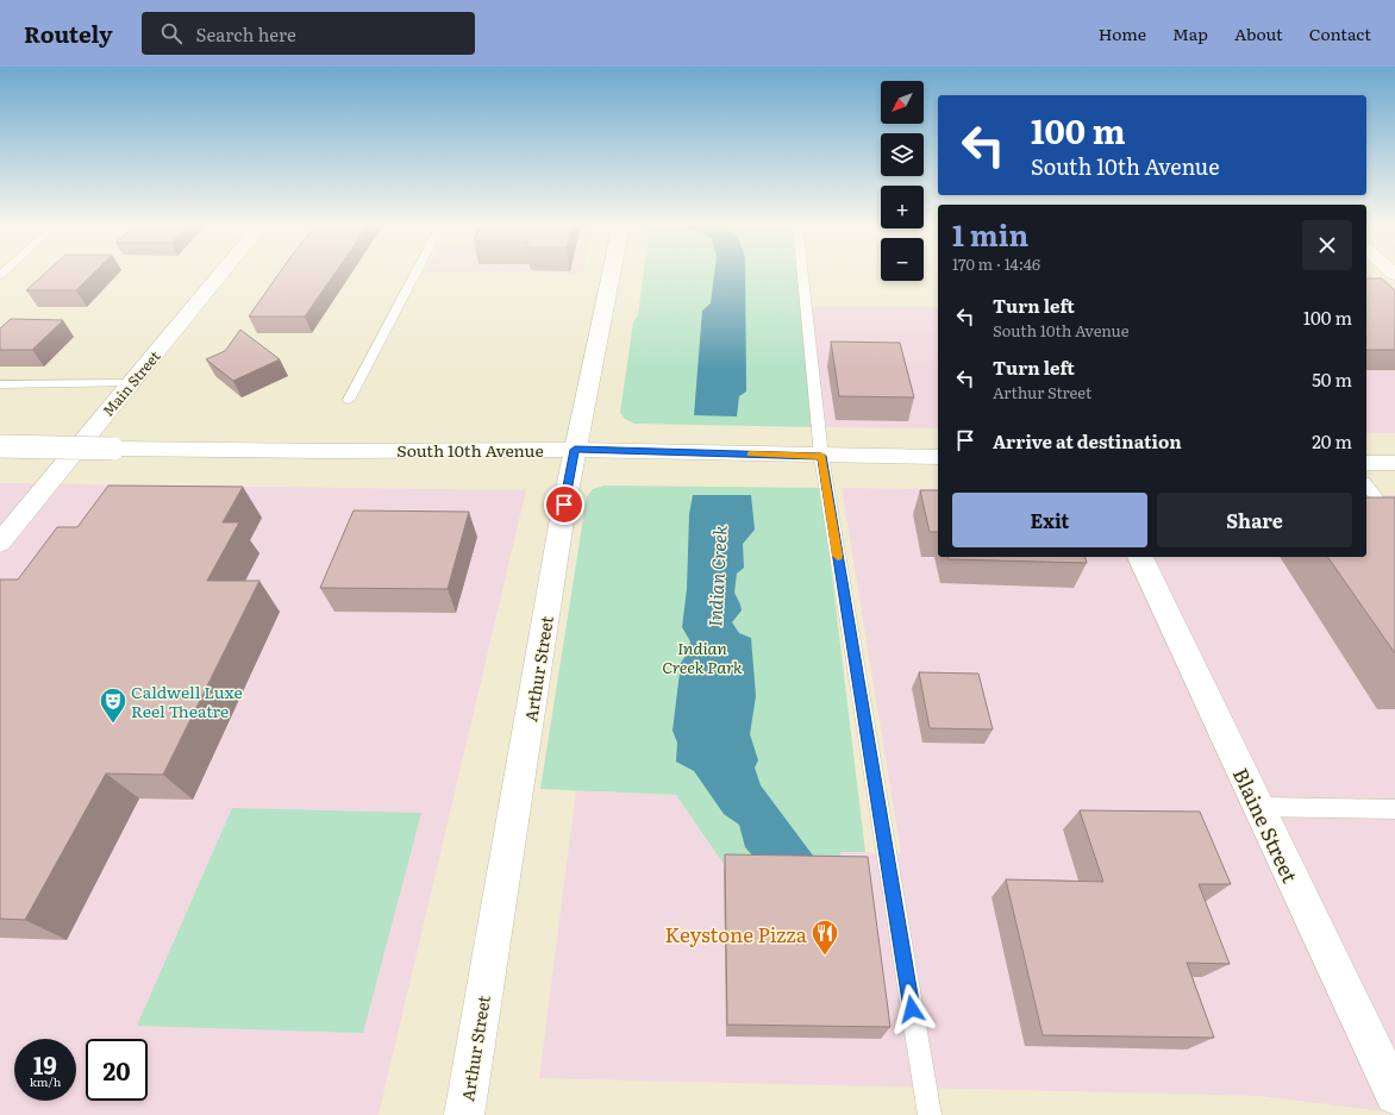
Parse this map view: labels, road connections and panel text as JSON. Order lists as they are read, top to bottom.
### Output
{
  "streets": {
    "street": [
      "Main Street",
      "South 10th Avenue",
      "Arthur Street",
      "Blaine Street"
    ]
  },
  "crossings": [
    ["South 10th Avenue", "Arthur Street"]
  ],
  "water": ["Indian Creek"],
  "parks": ["Indian Creek Park"],
  "places": {
    "theatre": ["Caldwell Luxe Reel Theatre"],
    "restaurant": ["Keystone Pizza"]
  },
  "north": "bottom left",
  "page": {
    "header": "Routely",
    "search": "Search here",
    "nav": [
      "Home",
      "Map",
      "About",
      "Contact"
    ],
    "map_buttons": ["+", "−"],
    "turn": ["100 m", "South 10th Avenue"],
    "heading": ["1 min", "170 m · 14:46"],
    "list": [
      {
        "name": "Turn left",
        "note": "South 10th Avenue",
        "value": "100 m"
      },
      {
        "name": "Turn left",
        "note": "Arthur Street",
        "value": "50 m"
      },
      {
        "name": "Arrive at destination",
        "value": "20 m"
      }
    ],
    "buttons": ["Exit", "Share"],
    "speed": "19 km/h",
    "limit": "20"
  }
}
